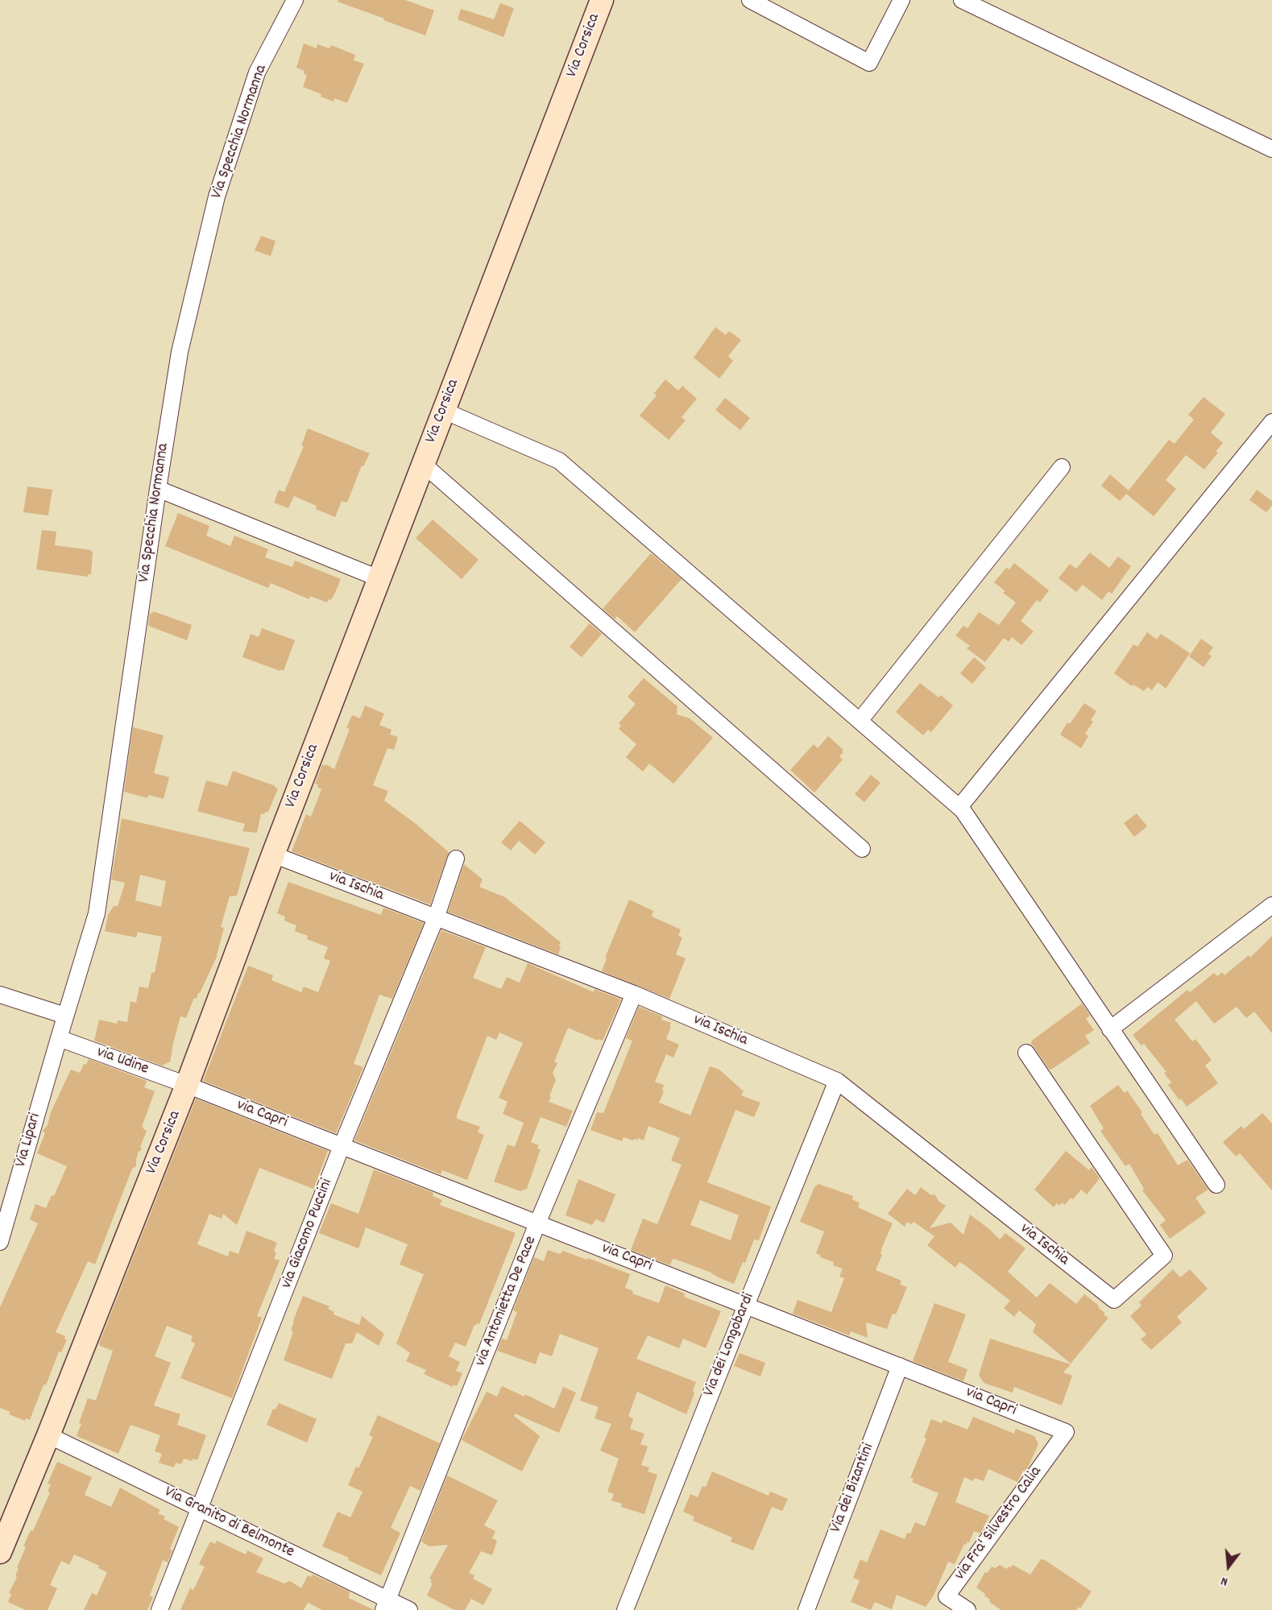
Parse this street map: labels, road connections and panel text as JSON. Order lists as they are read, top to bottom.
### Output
{
  "streets": {
    "main road": ["Via Corsica"],
    "street": [
      "Via Specchia Normanna",
      "via Ischia",
      "via Udine",
      "via Capri",
      "Via Lipari",
      "via Giacomo Puccini",
      "via Antonietta De Pace",
      "Via dei Longobardi",
      "Via dei Bizantini",
      "Via Granito di Belmonte",
      "via Fra' Silvestro Calia"
    ]
  },
  "crossings": [
    ["Via Corsica", "via Ischia"],
    ["Via Corsica", "via Udine"],
    ["Via Corsica", "via Capri"],
    ["Via Corsica", "Via Granito di Belmonte"],
    ["Via Specchia Normanna", "via Udine"],
    ["Via Specchia Normanna", "Via Lipari"],
    ["via Ischia", "via Giacomo Puccini"],
    ["via Ischia", "via Antonietta De Pace"],
    ["via Ischia", "Via dei Longobardi"],
    ["via Udine", "via Capri"],
    ["via Udine", "Via Lipari"],
    ["via Capri", "via Giacomo Puccini"],
    ["via Capri", "via Antonietta De Pace"],
    ["via Capri", "Via dei Longobardi"],
    ["via Capri", "Via dei Bizantini"],
    ["via Capri", "via Fra' Silvestro Calia"],
    ["via Giacomo Puccini", "Via Granito di Belmonte"],
    ["via Antonietta De Pace", "Via Granito di Belmonte"]
  ],
  "north": "bottom"
}
